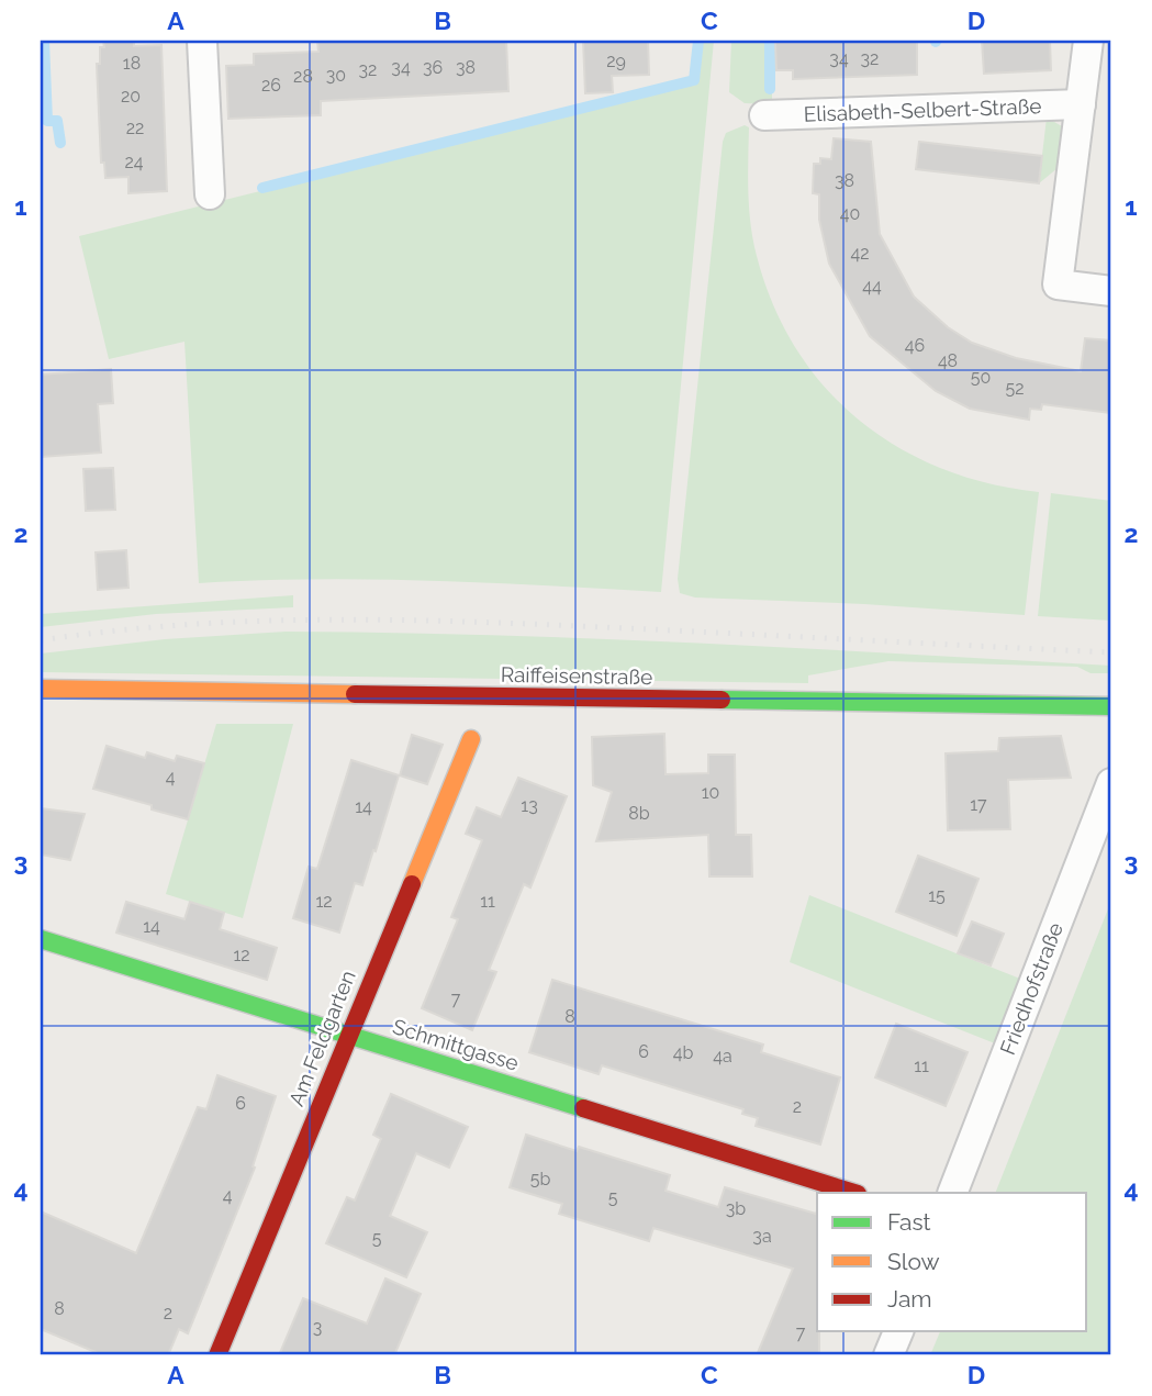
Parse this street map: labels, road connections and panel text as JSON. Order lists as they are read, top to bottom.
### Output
{
  "streets": {
    "street": [
      "Elisabeth-Selbert-Straße",
      "Raiffeisenstraße",
      "Friedhofstraße",
      "Am Feldgarten",
      "Schmittgasse"
    ]
  },
  "crossings": [
    ["Am Feldgarten", "Schmittgasse"]
  ],
  "house_numbers": [
    "34",
    "32",
    "29",
    "18",
    "34",
    "36",
    "38",
    "32",
    "30",
    "28",
    "26",
    "20",
    "22",
    "24",
    "38",
    "40",
    "42",
    "44",
    "46",
    "48",
    "50",
    "52",
    "4",
    "10",
    "17",
    "13",
    "14",
    "8b",
    "15",
    "12",
    "11",
    "14",
    "12",
    "7",
    "8",
    "6",
    "4b",
    "4a",
    "11",
    "6",
    "2",
    "5b",
    "4",
    "5",
    "3b",
    "3a",
    "5",
    "8",
    "2",
    "3",
    "7"
  ],
  "legend": ["Fast", "Slow", "Jam"],
  "grid": {
    "columns": [
      "A",
      "B",
      "C",
      "D"
    ],
    "rows": [
      "1",
      "2",
      "3",
      "4"
    ]
  }
}
